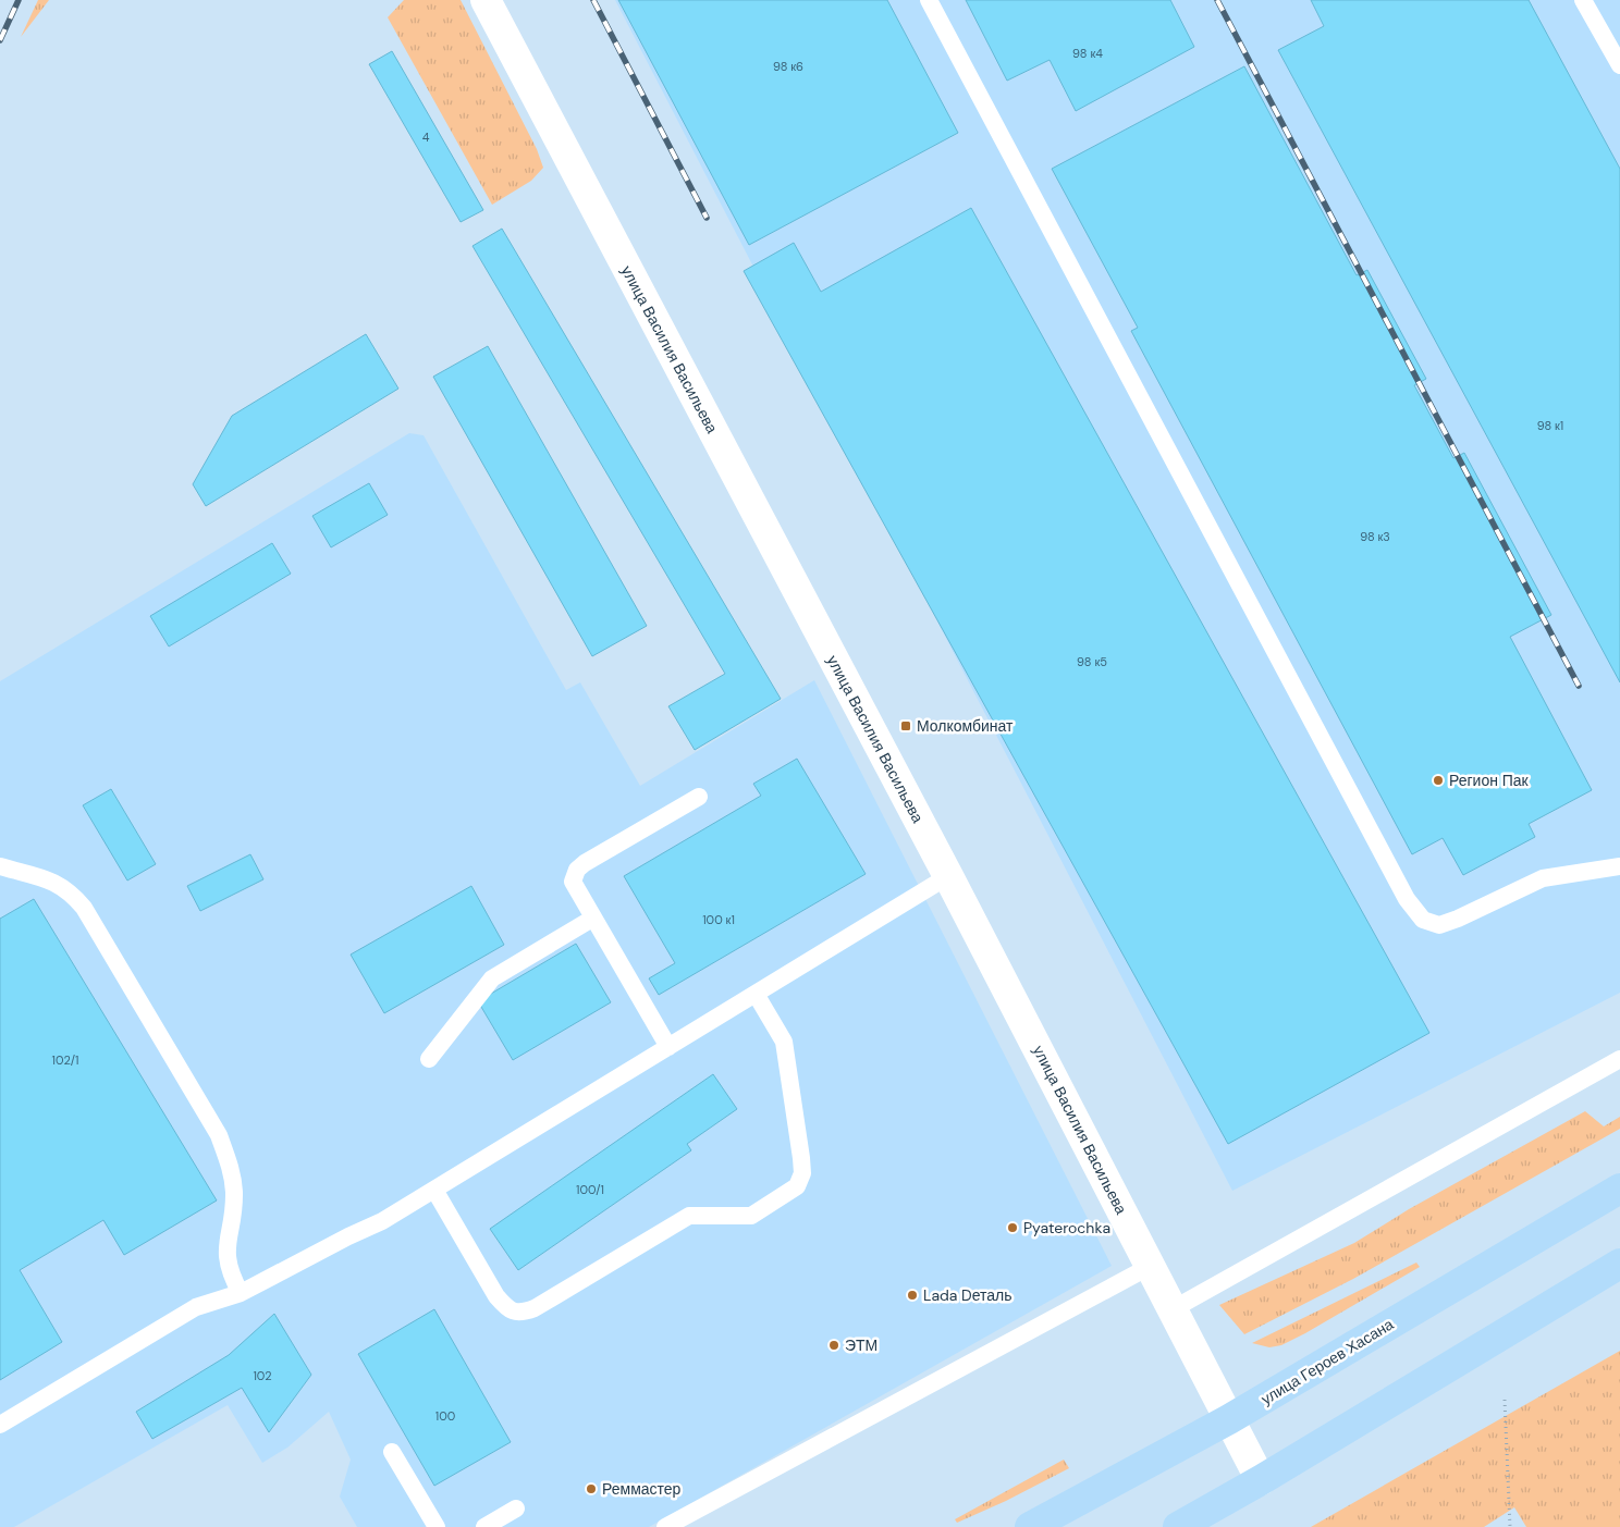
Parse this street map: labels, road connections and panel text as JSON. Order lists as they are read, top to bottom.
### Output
{
  "streets": {
    "main road": ["улица Василия Васильева", "улица Героев Хасана"]
  },
  "crossings": [
    ["улица Василия Васильева", "улица Героев Хасана"]
  ],
  "places": {
    "transit": ["Молкомбинат"],
    "other": [
      "Регион Пак",
      "Pyaterochka",
      "Lada Dеталь",
      "ЭТМ",
      "Реммастер"
    ]
  },
  "house_numbers": [
    "98 к4",
    "98 к6",
    "4",
    "98 к1",
    "98 к3",
    "98 к5",
    "100 к1",
    "102/1",
    "100/1",
    "102",
    "100"
  ]
}
